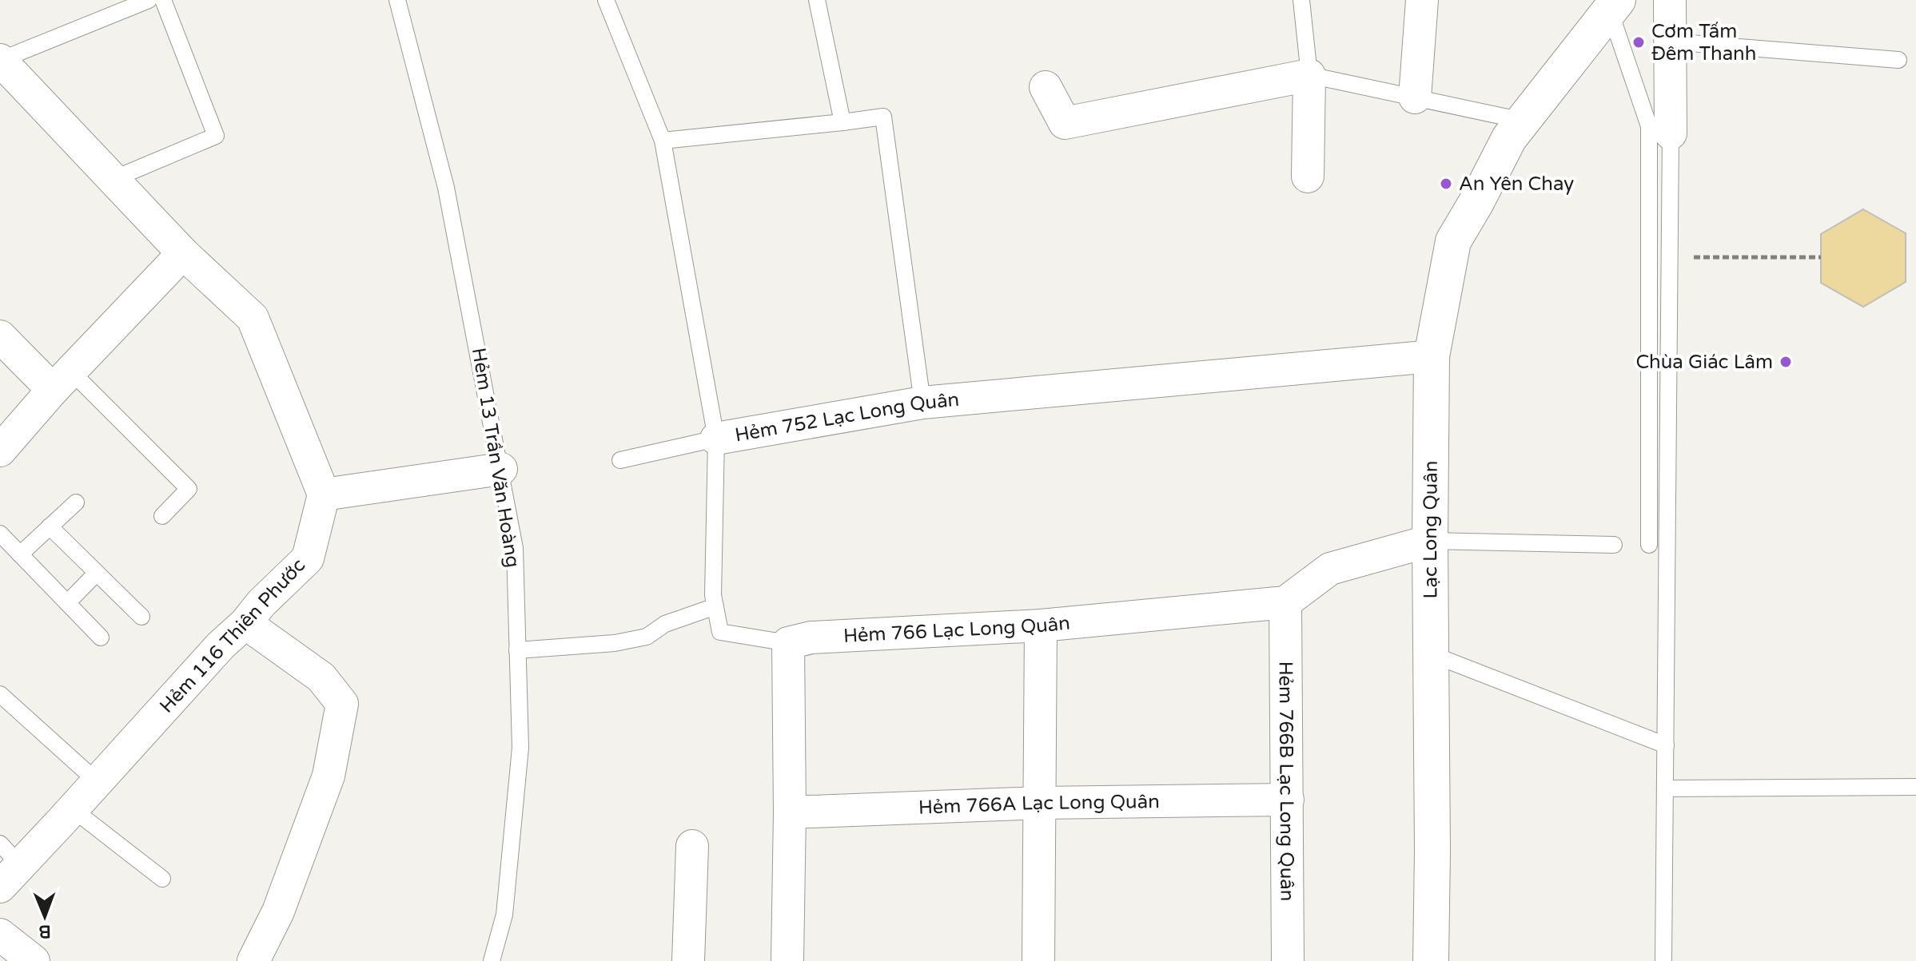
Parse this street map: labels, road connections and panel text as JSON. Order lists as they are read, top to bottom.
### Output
{
  "streets": {
    "main road": ["Lạc Long Quân"],
    "street": [
      "Hẻm 752 Lạc Long Quân",
      "Hẻm 766 Lạc Long Quân",
      "Hẻm 116 Thiên Phước",
      "Hẻm 766B Lạc Long Quân",
      "Hẻm 766A Lạc Long Quân"
    ],
    "lane": ["Hẻm 13 Trần Văn Hoàng"]
  },
  "crossings": [
    ["Hẻm 752 Lạc Long Quân", "Lạc Long Quân"],
    ["Hẻm 766 Lạc Long Quân", "Hẻm 766B Lạc Long Quân"],
    ["Hẻm 766B Lạc Long Quân", "Hẻm 766A Lạc Long Quân"]
  ],
  "places": ["Cơm Tấm Đêm Thanh", "An Yên Chay", "Chùa Giác Lâm"],
  "north": "bottom"
}
